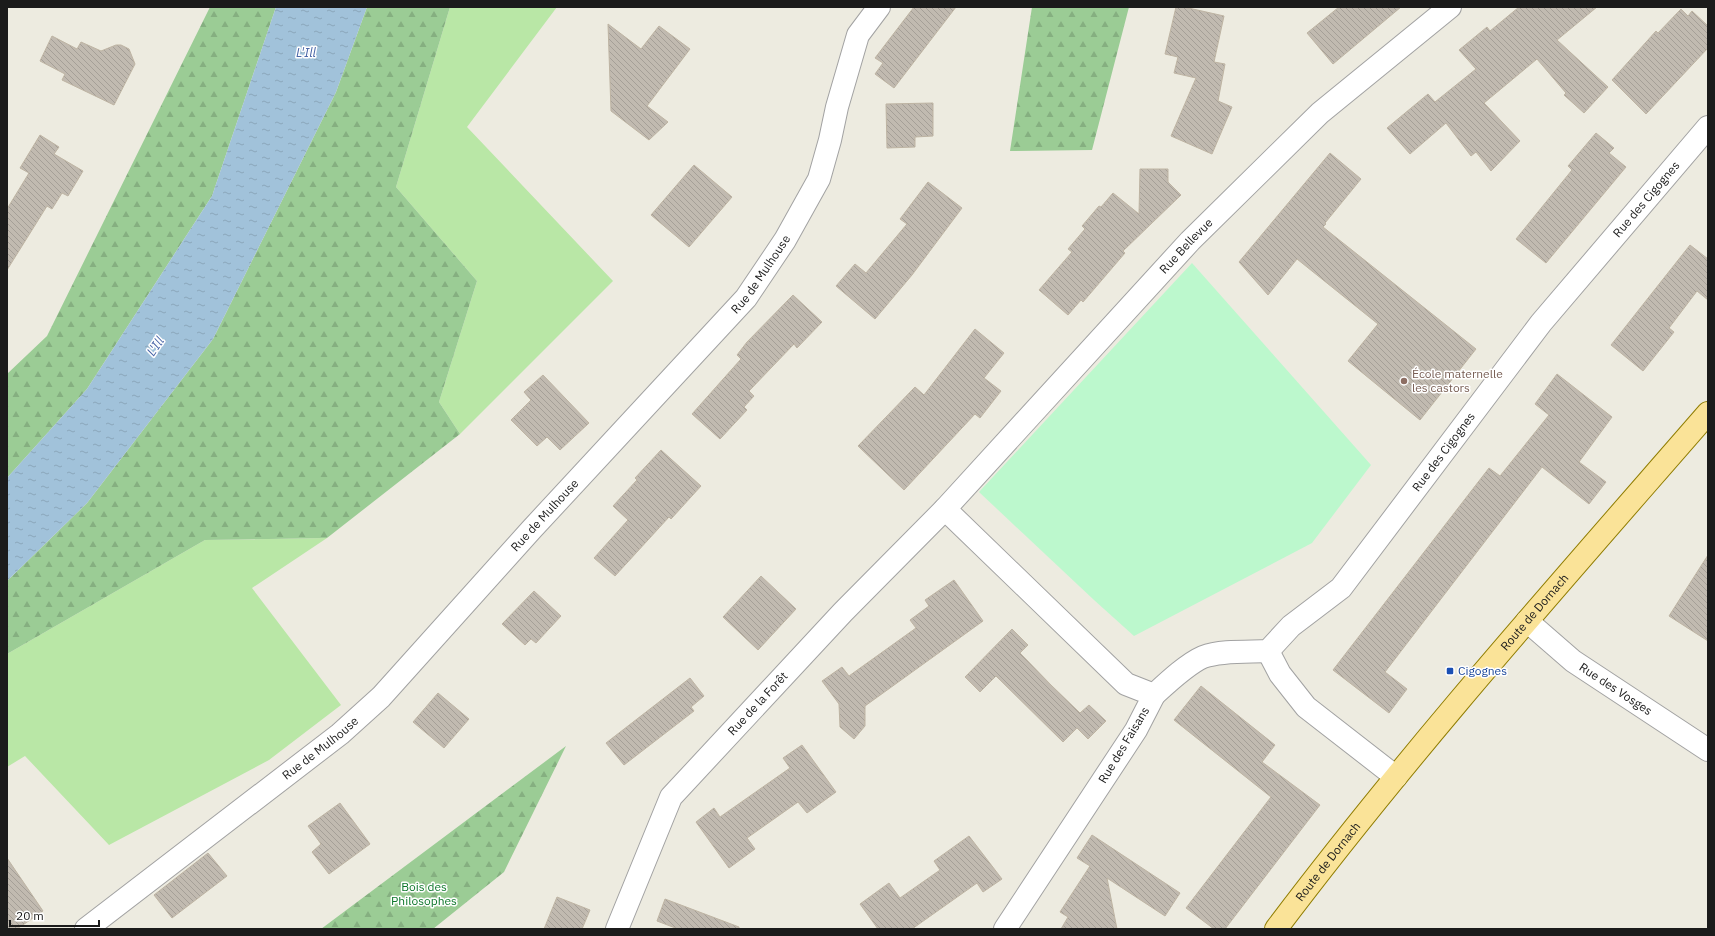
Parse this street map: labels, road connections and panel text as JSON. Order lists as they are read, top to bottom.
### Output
{
  "streets": {
    "main road": ["Route de Dornach"],
    "street": [
      "Rue des Cigognes",
      "Rue Bellevue",
      "Rue de Mulhouse",
      "Rue des Vosges",
      "Rue de la Forêt",
      "Rue des Faisans"
    ]
  },
  "crossings": [
    ["Rue Bellevue", "Rue de la Forêt"],
    ["Rue Bellevue", "Rue des Faisans"],
    ["Route de Dornach", "Rue des Vosges"],
    ["Rue de la Forêt", "Rue des Faisans"]
  ],
  "water": ["L'Ill"],
  "parks": ["Bois des Philosophes"],
  "places": {
    "other": ["École maternelle les castors"],
    "transit": ["Cigognes"]
  },
  "scale_bar": "20 m"
}
